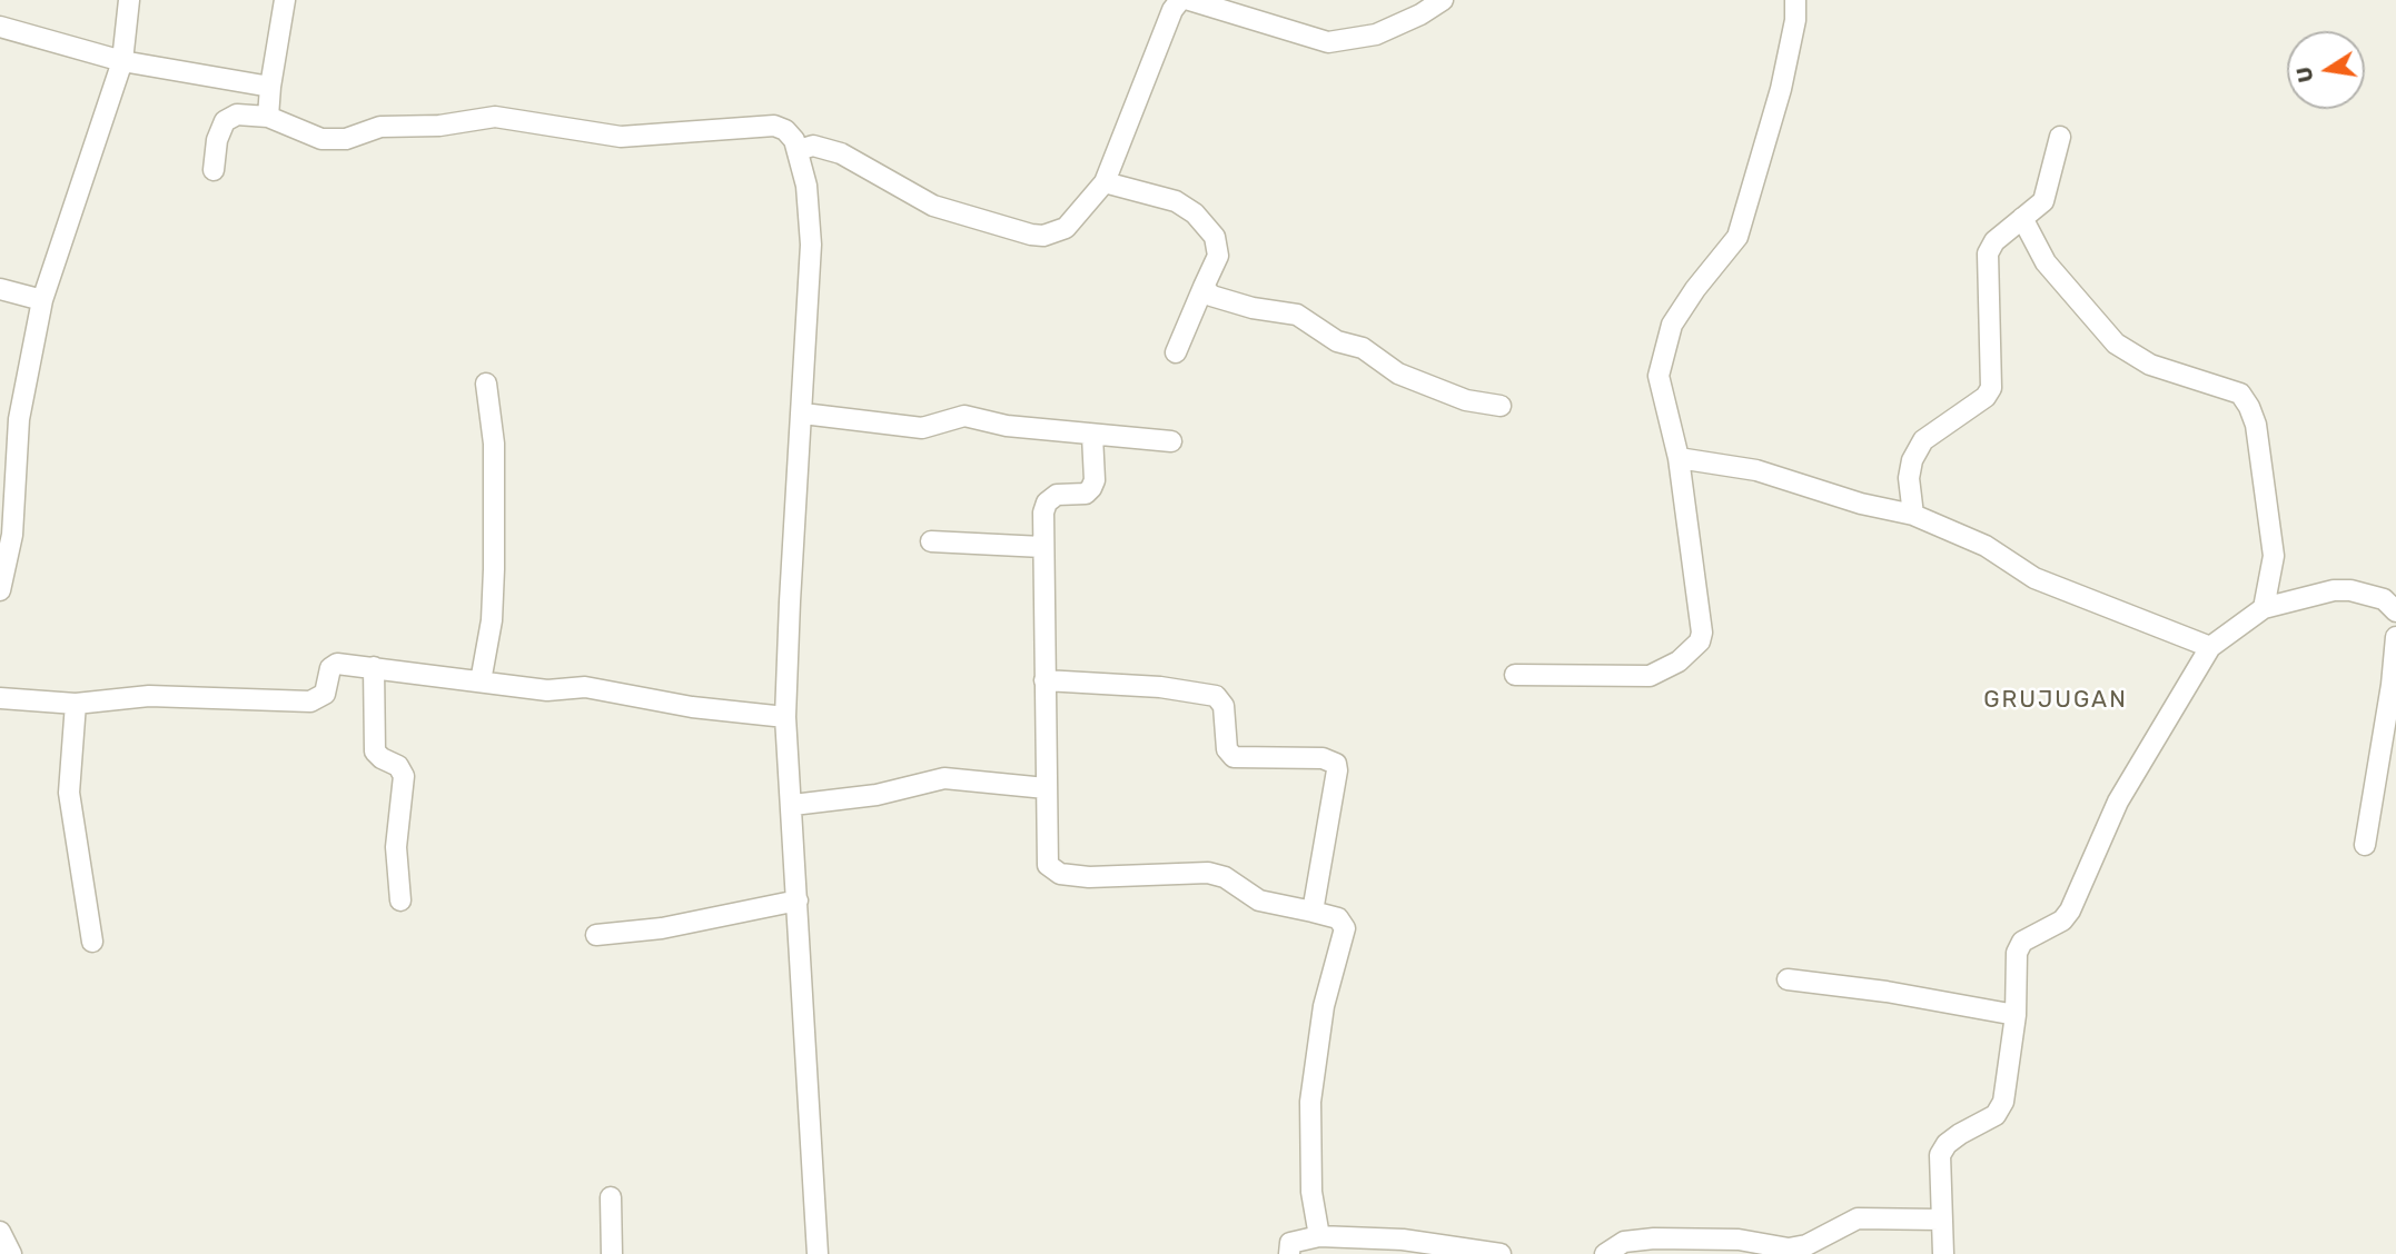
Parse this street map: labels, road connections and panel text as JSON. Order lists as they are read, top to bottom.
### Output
{
  "districts": ["GRUJUGAN"],
  "north": "left"
}
